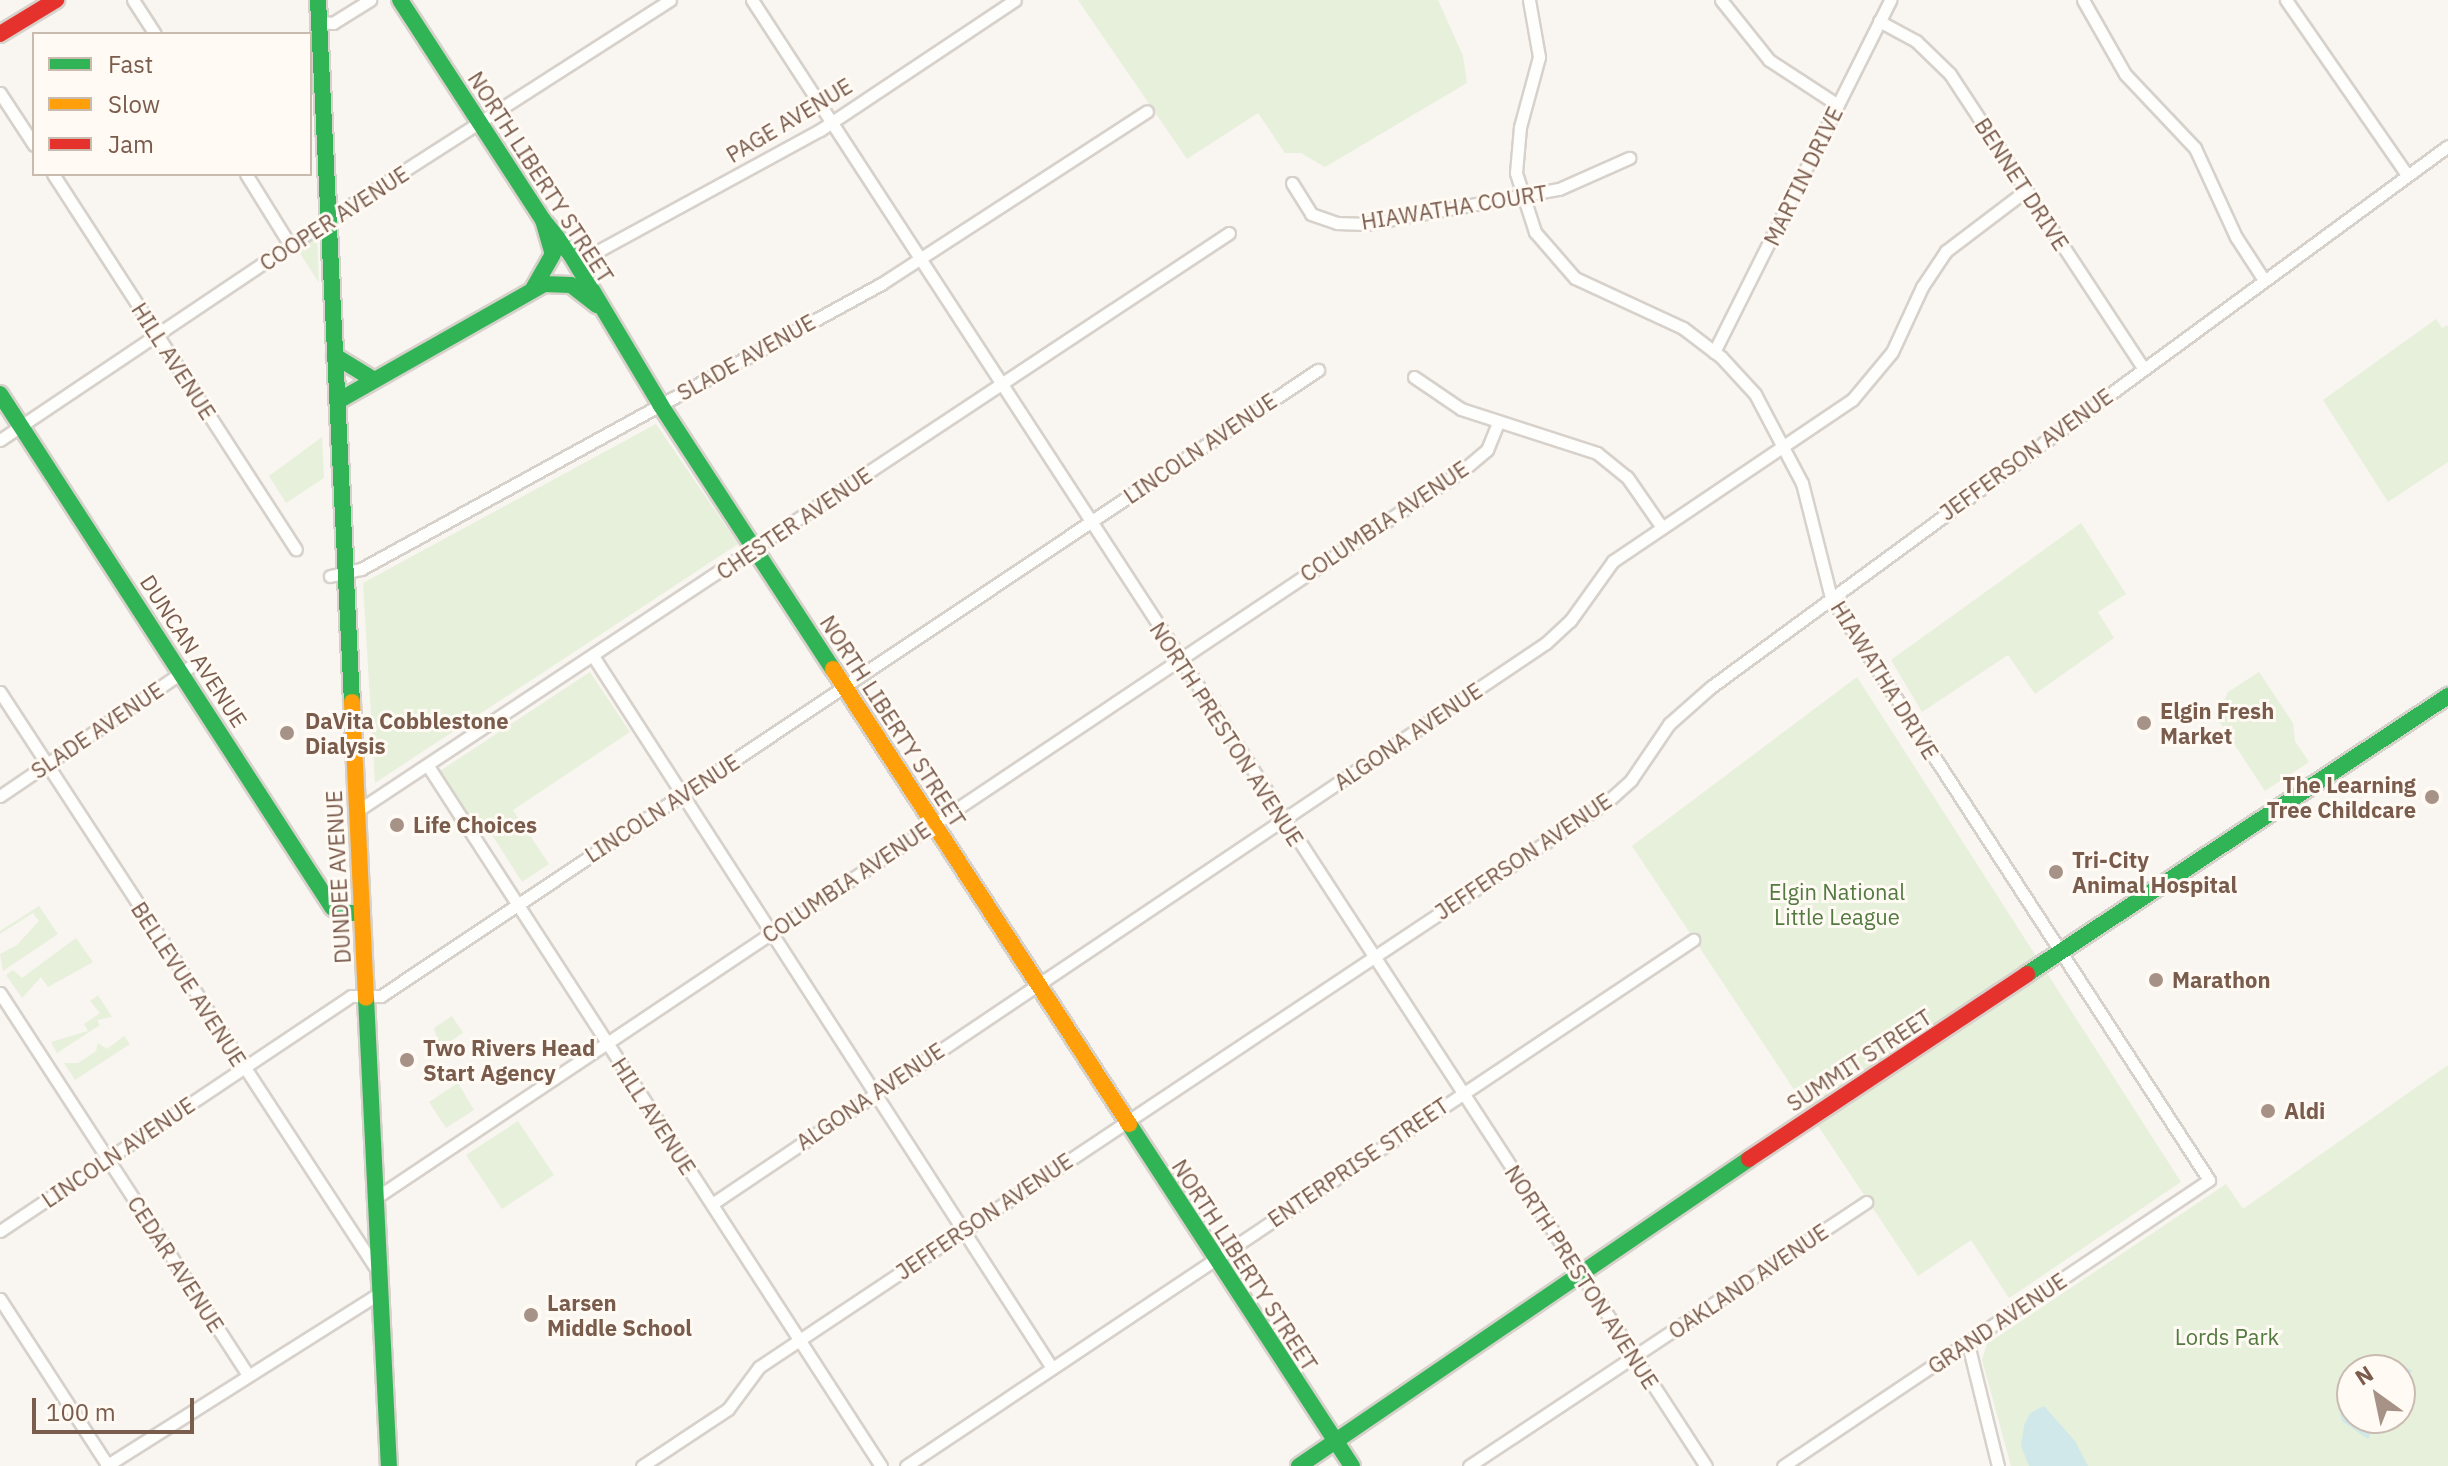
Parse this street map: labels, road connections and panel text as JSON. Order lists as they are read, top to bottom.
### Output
{
  "streets": {
    "main road": [
      "NORTH LIBERTY STREET",
      "DUNCAN AVENUE",
      "DUNDEE AVENUE",
      "SUMMIT STREET"
    ],
    "street": [
      "PAGE AVENUE",
      "MARTIN DRIVE",
      "BENNET DRIVE",
      "HIAWATHA COURT",
      "COOPER AVENUE",
      "SLADE AVENUE",
      "HILL AVENUE",
      "LINCOLN AVENUE",
      "JEFFERSON AVENUE",
      "COLUMBIA AVENUE",
      "CHESTER AVENUE",
      "HIAWATHA DRIVE",
      "NORTH PRESTON AVENUE",
      "ALGONA AVENUE",
      "BELLEVUE AVENUE",
      "ENTERPRISE STREET",
      "CEDAR AVENUE",
      "OAKLAND AVENUE",
      "GRAND AVENUE"
    ]
  },
  "crossings": [
    ["PAGE AVENUE", "NORTH LIBERTY STREET"],
    ["PAGE AVENUE", "NORTH PRESTON AVENUE"],
    ["MARTIN DRIVE", "BENNET DRIVE"],
    ["MARTIN DRIVE", "HIAWATHA DRIVE"],
    ["NORTH LIBERTY STREET", "COOPER AVENUE"],
    ["NORTH LIBERTY STREET", "SLADE AVENUE"],
    ["NORTH LIBERTY STREET", "LINCOLN AVENUE"],
    ["NORTH LIBERTY STREET", "JEFFERSON AVENUE"],
    ["NORTH LIBERTY STREET", "COLUMBIA AVENUE"],
    ["NORTH LIBERTY STREET", "CHESTER AVENUE"],
    ["NORTH LIBERTY STREET", "ALGONA AVENUE"],
    ["NORTH LIBERTY STREET", "SUMMIT STREET"],
    ["NORTH LIBERTY STREET", "ENTERPRISE STREET"],
    ["BENNET DRIVE", "JEFFERSON AVENUE"],
    ["BENNET DRIVE", "ALGONA AVENUE"],
    ["HIAWATHA COURT", "HIAWATHA DRIVE"],
    ["COOPER AVENUE", "HILL AVENUE"],
    ["COOPER AVENUE", "DUNCAN AVENUE"],
    ["COOPER AVENUE", "DUNDEE AVENUE"],
    ["SLADE AVENUE", "DUNCAN AVENUE"],
    ["SLADE AVENUE", "NORTH PRESTON AVENUE"],
    ["SLADE AVENUE", "DUNDEE AVENUE"],
    ["SLADE AVENUE", "BELLEVUE AVENUE"],
    ["HILL AVENUE", "LINCOLN AVENUE"],
    ["HILL AVENUE", "JEFFERSON AVENUE"],
    ["HILL AVENUE", "COLUMBIA AVENUE"],
    ["HILL AVENUE", "CHESTER AVENUE"],
    ["HILL AVENUE", "ALGONA AVENUE"],
    ["LINCOLN AVENUE", "NORTH PRESTON AVENUE"],
    ["LINCOLN AVENUE", "DUNDEE AVENUE"],
    ["LINCOLN AVENUE", "BELLEVUE AVENUE"],
    ["LINCOLN AVENUE", "CEDAR AVENUE"],
    ["JEFFERSON AVENUE", "HIAWATHA DRIVE"],
    ["JEFFERSON AVENUE", "NORTH PRESTON AVENUE"],
    ["COLUMBIA AVENUE", "NORTH PRESTON AVENUE"],
    ["COLUMBIA AVENUE", "DUNDEE AVENUE"],
    ["CHESTER AVENUE", "NORTH PRESTON AVENUE"],
    ["CHESTER AVENUE", "DUNDEE AVENUE"],
    ["DUNCAN AVENUE", "DUNDEE AVENUE"],
    ["HIAWATHA DRIVE", "ALGONA AVENUE"],
    ["HIAWATHA DRIVE", "SUMMIT STREET"],
    ["HIAWATHA DRIVE", "GRAND AVENUE"],
    ["NORTH PRESTON AVENUE", "ALGONA AVENUE"],
    ["NORTH PRESTON AVENUE", "SUMMIT STREET"],
    ["NORTH PRESTON AVENUE", "ENTERPRISE STREET"],
    ["NORTH PRESTON AVENUE", "OAKLAND AVENUE"],
    ["DUNDEE AVENUE", "BELLEVUE AVENUE"]
  ],
  "parks": ["Elgin National Little League", "Lords Park"],
  "places": [
    "Elgin Fresh Market",
    "DaVita Cobblestone Dialysis",
    "The Learning Tree Childcare",
    "Life Choices",
    "Tri-City Animal Hospital",
    "Marathon",
    "Two Rivers Head Start Agency",
    "Aldi",
    "Larsen Middle School"
  ],
  "legend": ["Fast", "Slow", "Jam"],
  "scale_bar": "100 m",
  "north": "top left"
}
